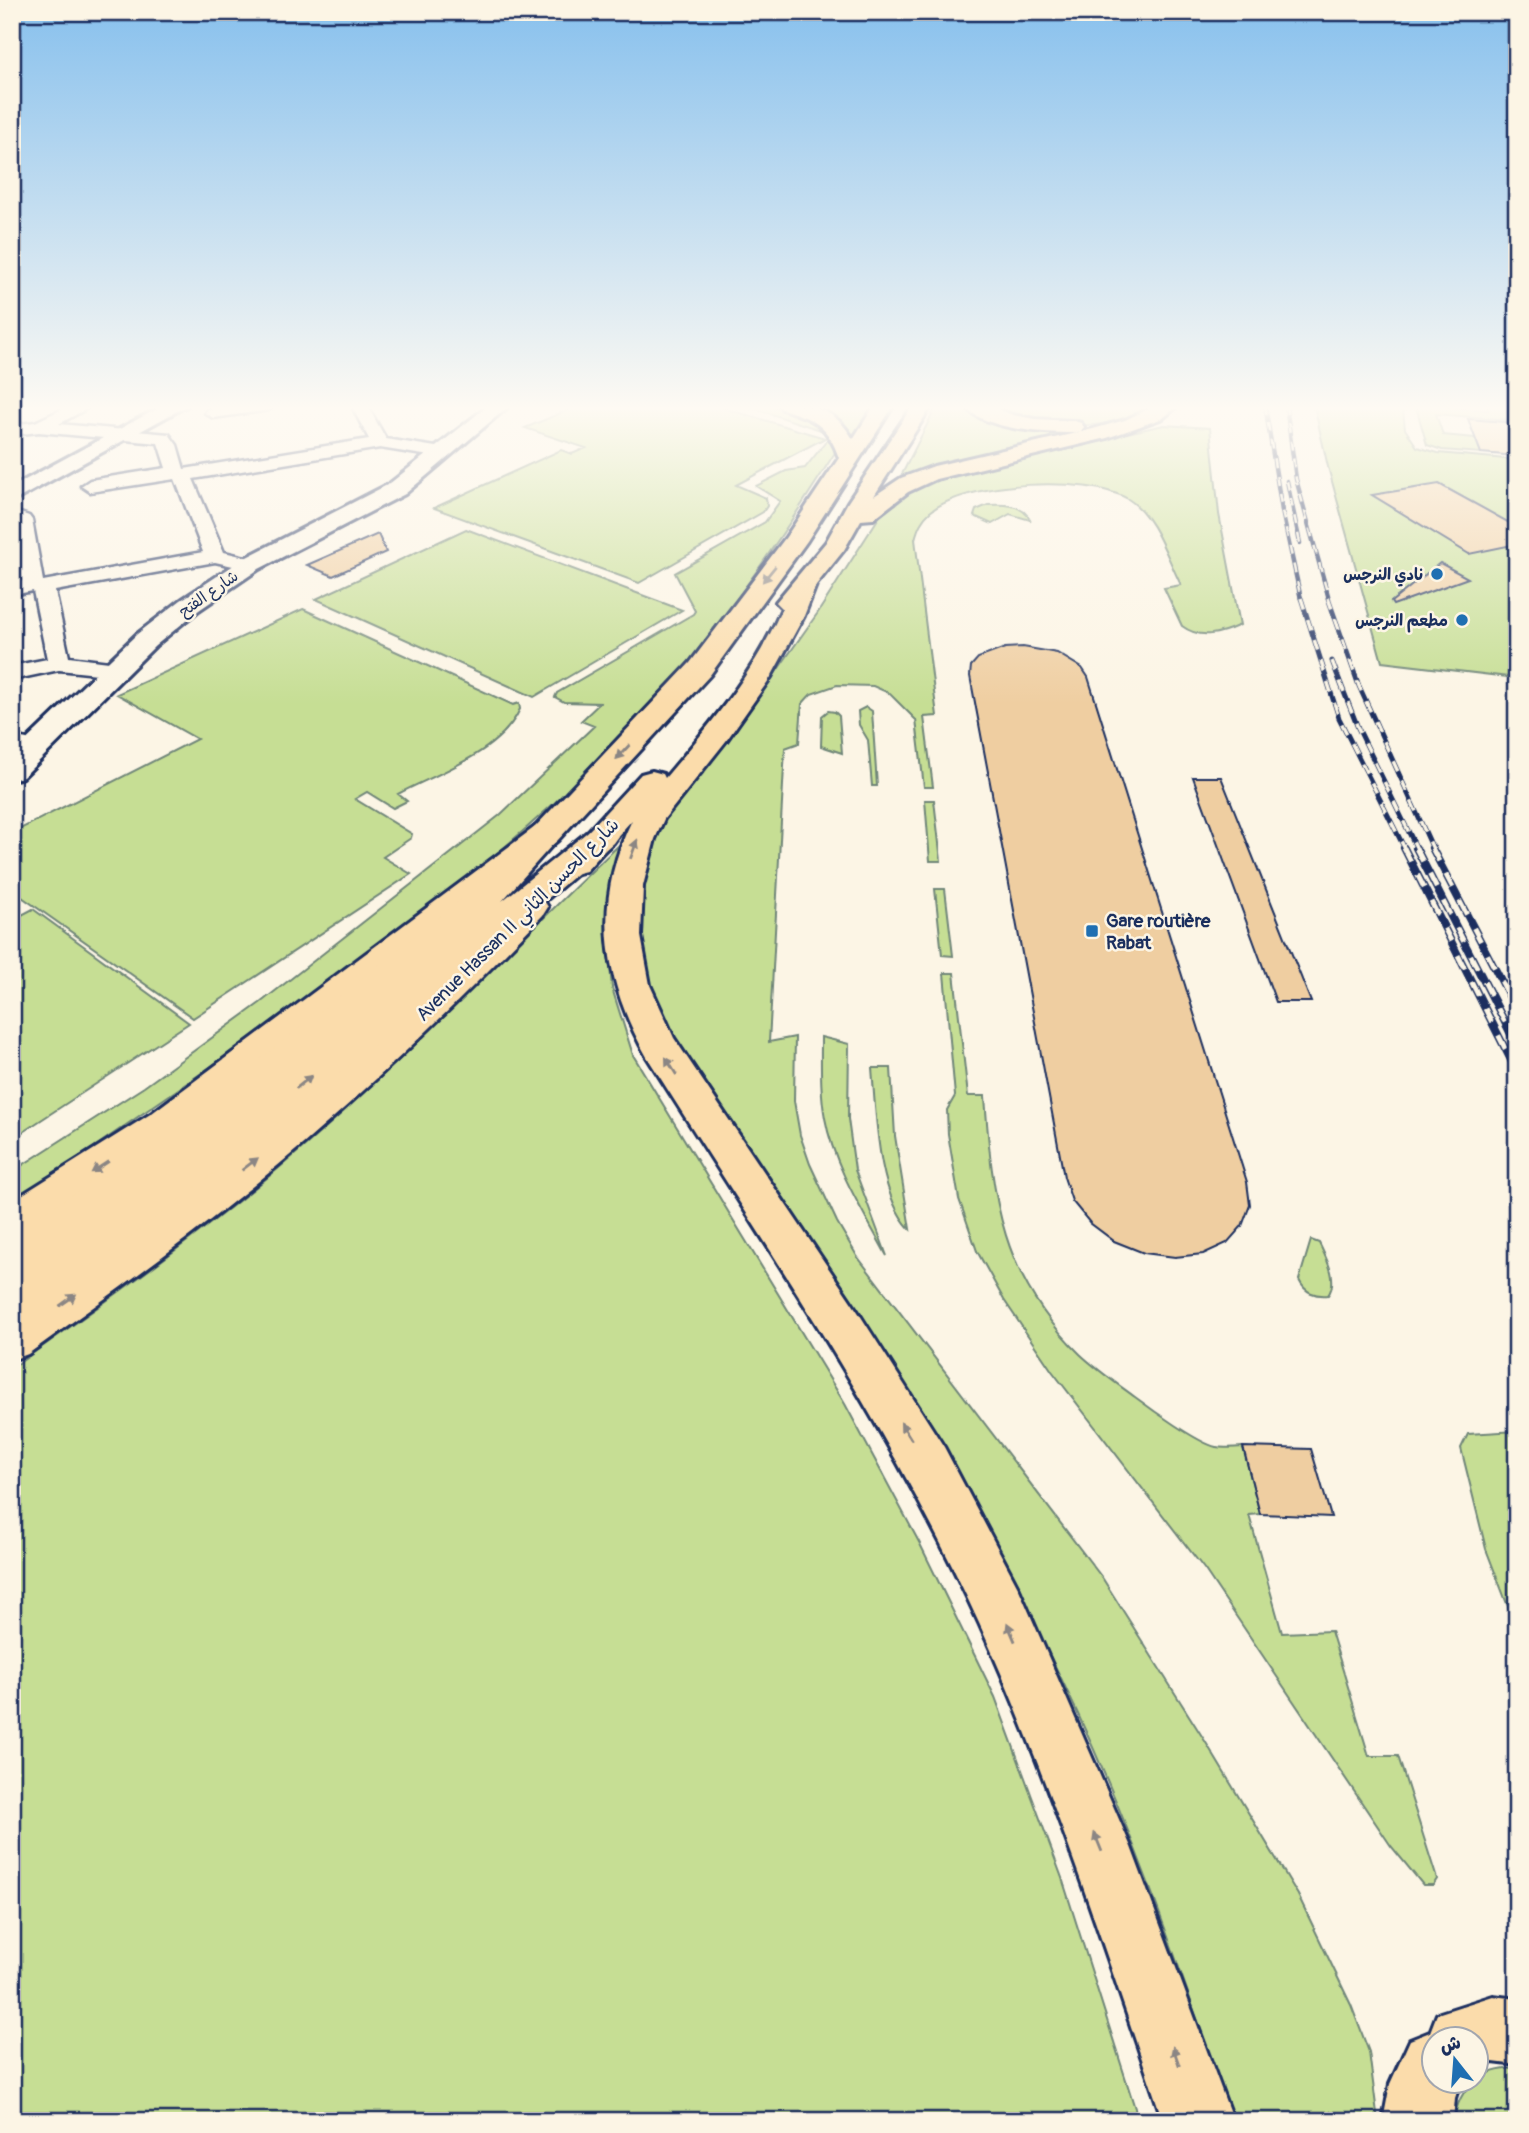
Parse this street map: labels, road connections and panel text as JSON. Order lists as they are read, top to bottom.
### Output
{
  "streets": {
    "highway": ["Avenue Hassan II شارع الحسن الثاني"],
    "street": ["شارع الفتح"]
  },
  "places": {
    "other": ["نادي النرجس", "مطعم النرجس"],
    "transit": ["Gare routière Rabat"]
  },
  "north": "top"
}
